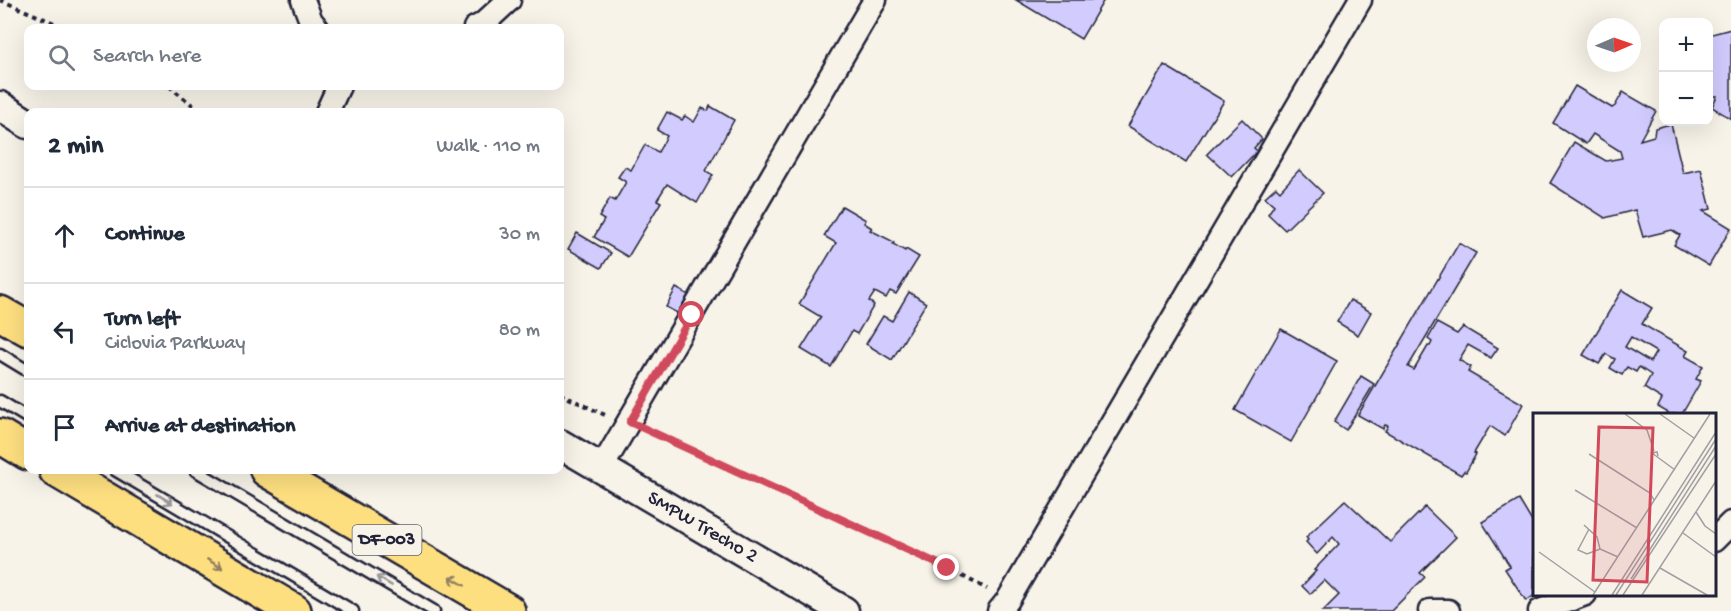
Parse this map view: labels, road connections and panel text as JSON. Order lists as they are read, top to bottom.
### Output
{
  "streets": {
    "highway": ["DF-003"],
    "street": ["SMPW Trecho 2"]
  },
  "north": "right",
  "page": {
    "map_buttons": ["+", "−"],
    "search": "Search here",
    "heading": ["2 min", "Walk · 110 m"],
    "list": [
      ["Continue", "30 m"],
      ["Turn left", "Ciclovia Parkway", "80 m"],
      "Arrive at destination"
    ]
  }
}
